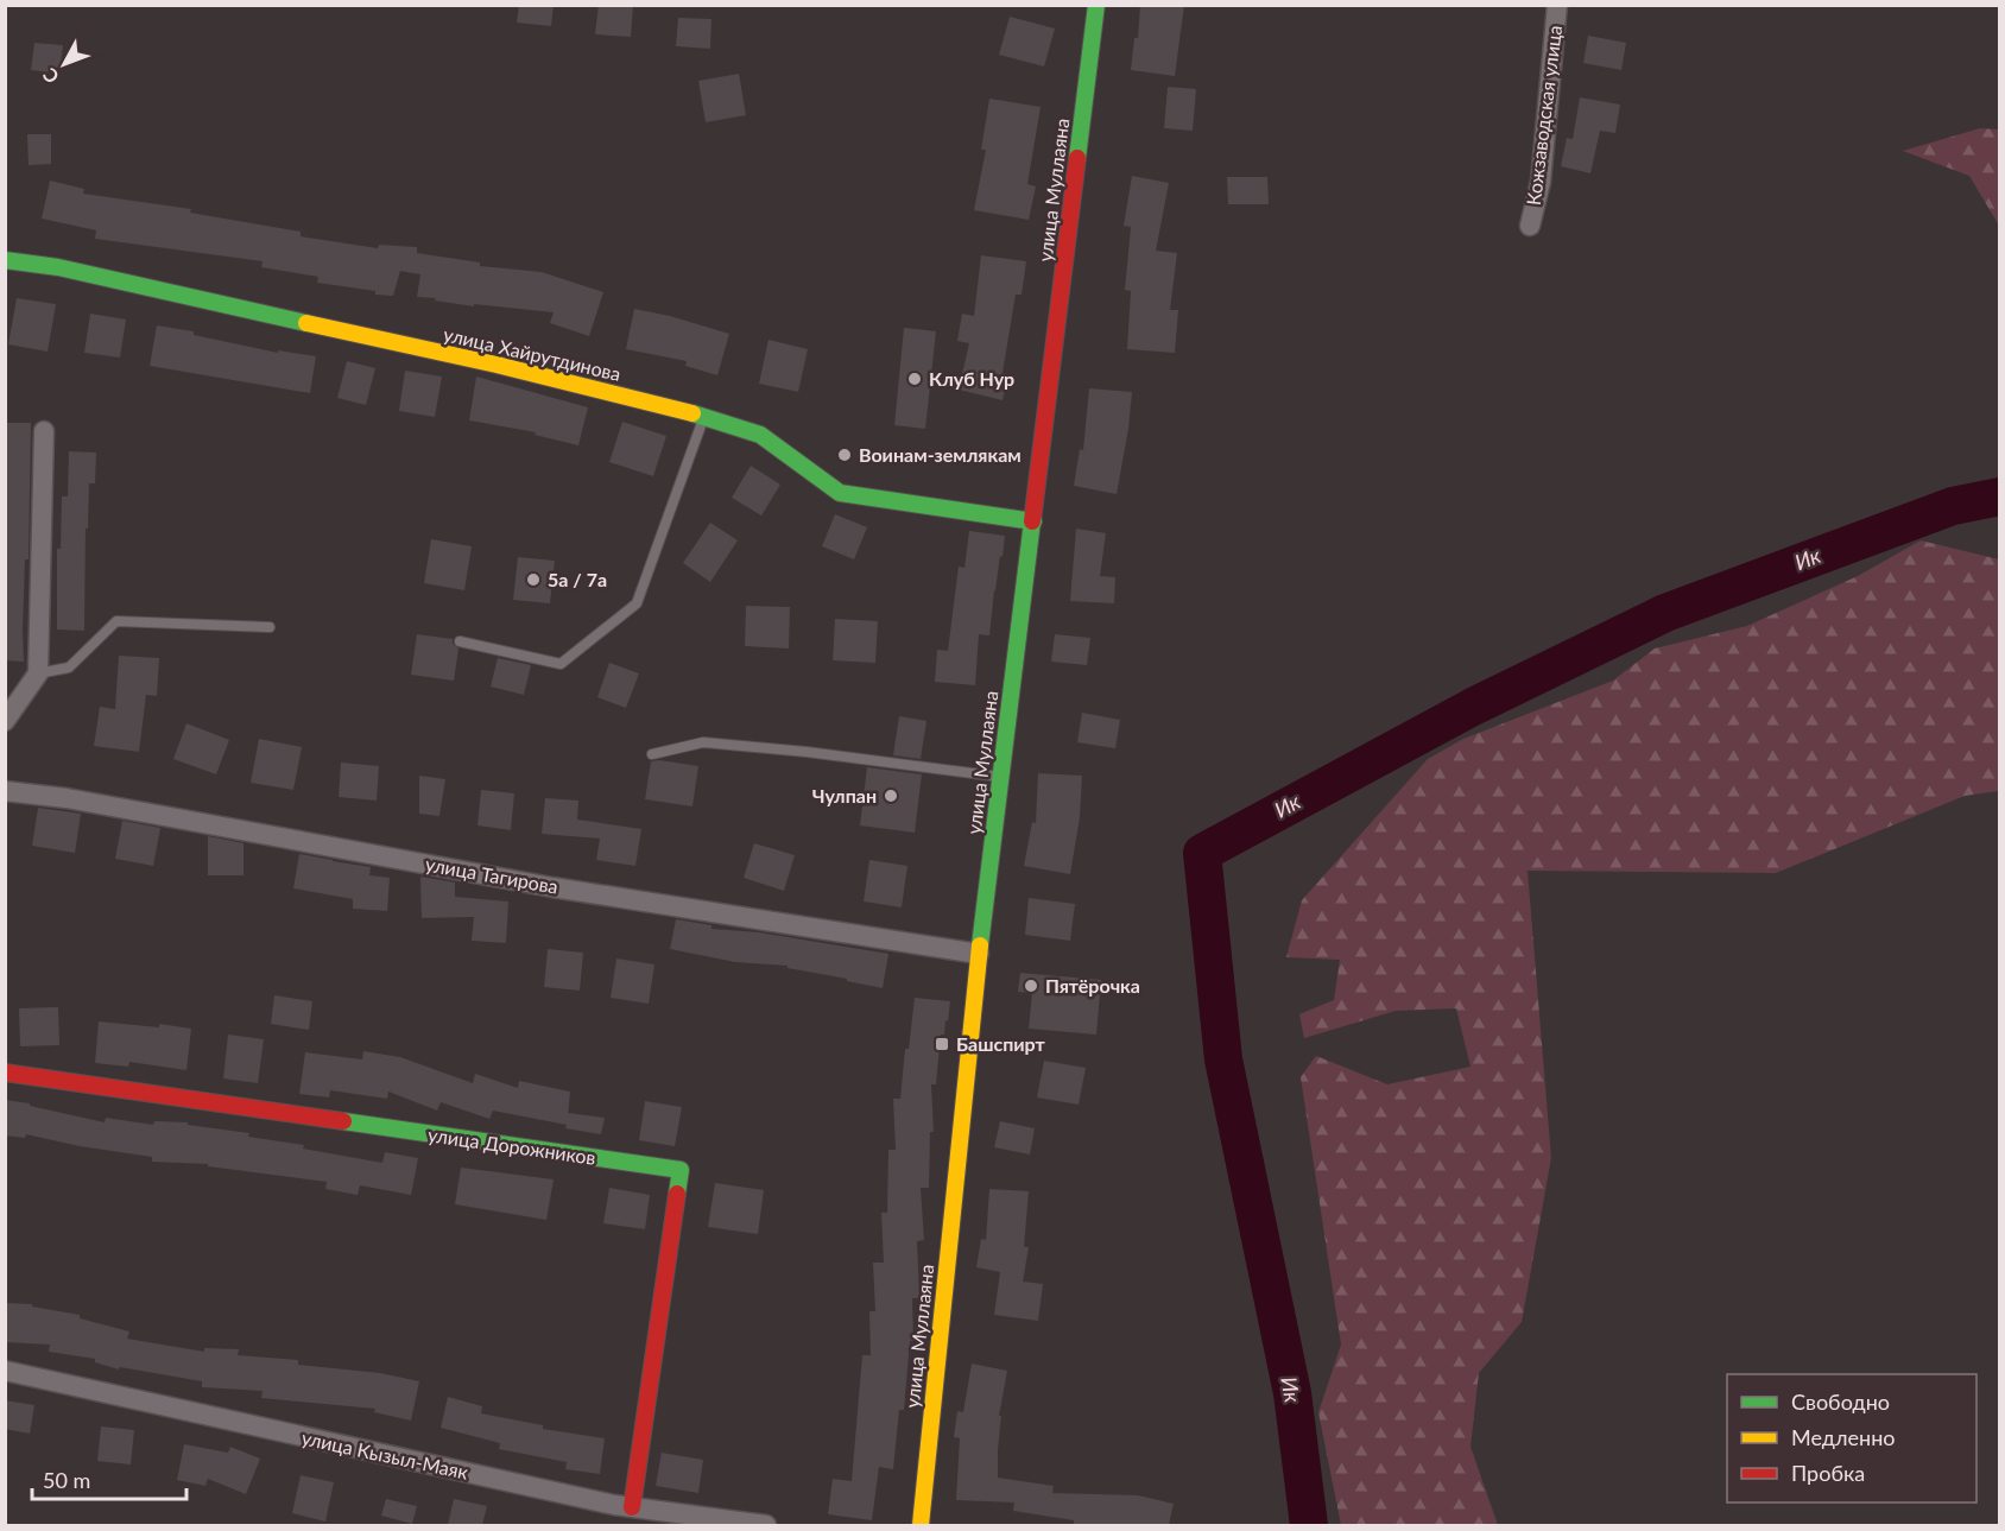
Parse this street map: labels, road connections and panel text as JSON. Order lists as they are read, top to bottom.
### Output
{
  "streets": {
    "street": [
      "Кожзаводская улица",
      "улица Муллаяна",
      "улица Хайрутдинова",
      "улица Тагирова",
      "улица Дорожников",
      "улица Кызыл-Маяк"
    ]
  },
  "crossings": [
    ["улица Муллаяна", "улица Хайрутдинова"],
    ["улица Муллаяна", "улица Тагирова"],
    ["улица Дорожников", "улица Кызыл-Маяк"]
  ],
  "water": ["Ик"],
  "places": {
    "other": [
      "Клуб Нур",
      "Воинам-землякам",
      "5а / 7а",
      "Чулпан",
      "Пятёрочка"
    ],
    "transit": ["Башспирт"]
  },
  "legend": ["Свободно", "Медленно", "Пробка"],
  "scale_bar": "50 m",
  "north": "bottom left"
}
